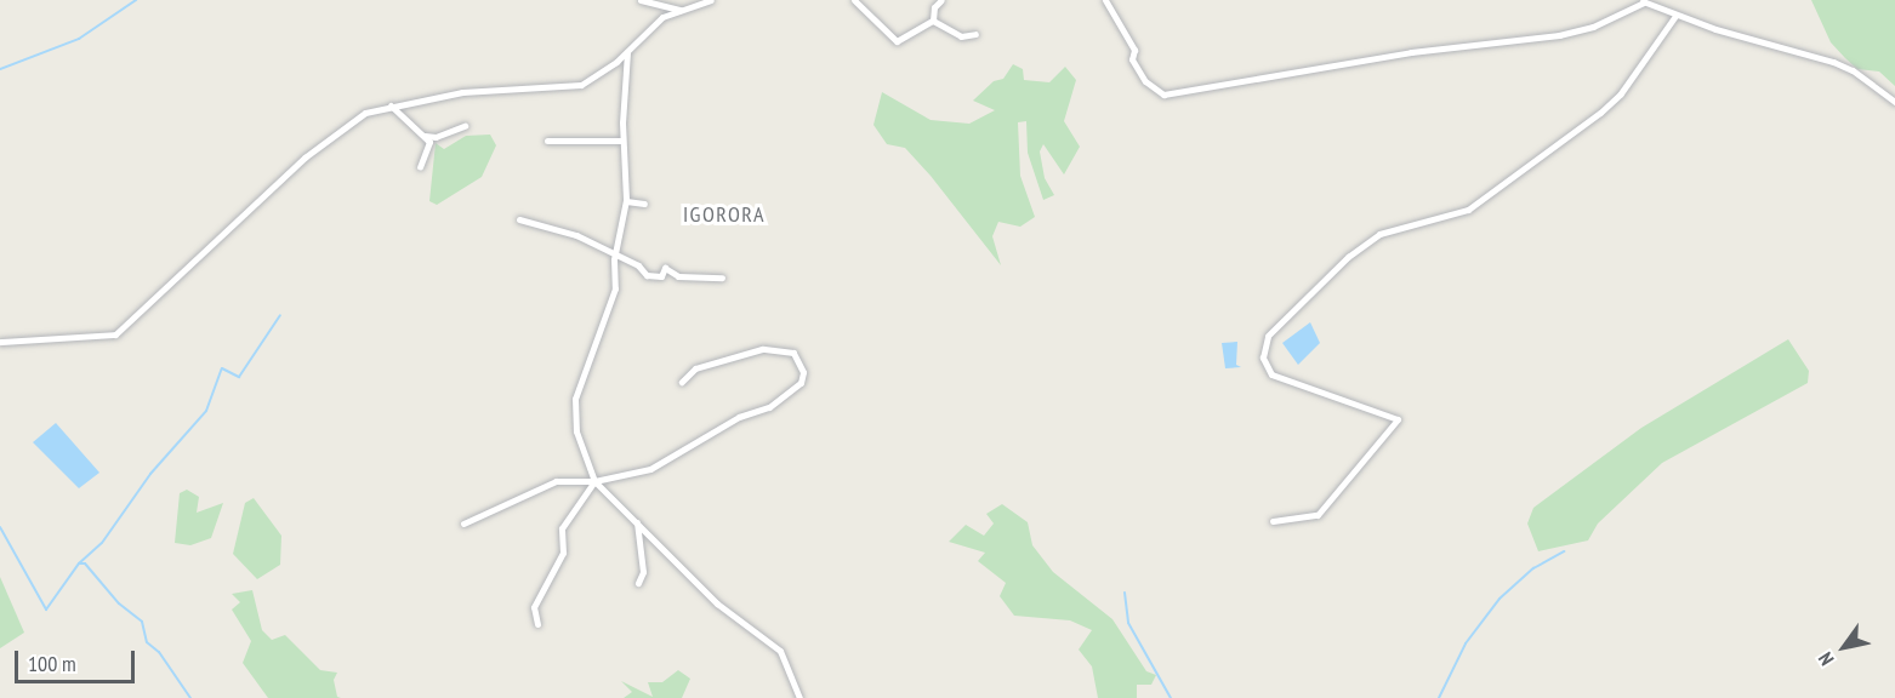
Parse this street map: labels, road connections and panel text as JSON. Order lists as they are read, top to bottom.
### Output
{
  "districts": ["IGORORA"],
  "scale_bar": "100 m",
  "north": "bottom left"
}
